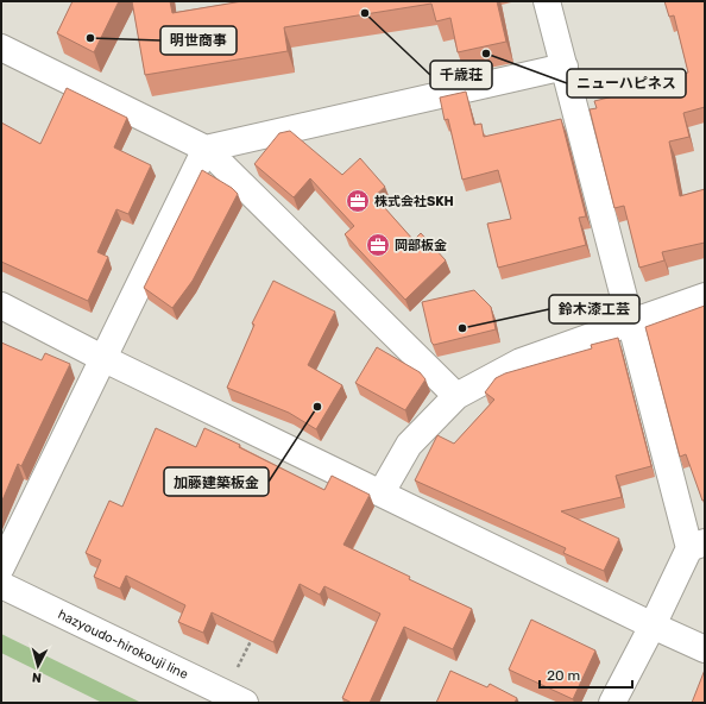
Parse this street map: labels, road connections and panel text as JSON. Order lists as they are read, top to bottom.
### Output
{
  "streets": {
    "street": ["hazyoudo-hirokouji line"]
  },
  "places": {
    "other": [
      "千歳荘",
      "明世商事",
      "ニューハピネス",
      "鈴木漆工芸",
      "加藤建築板金"
    ],
    "office": ["株式会社SKH", "岡部板金"]
  },
  "scale_bar": "20 m",
  "north": "bottom"
}
